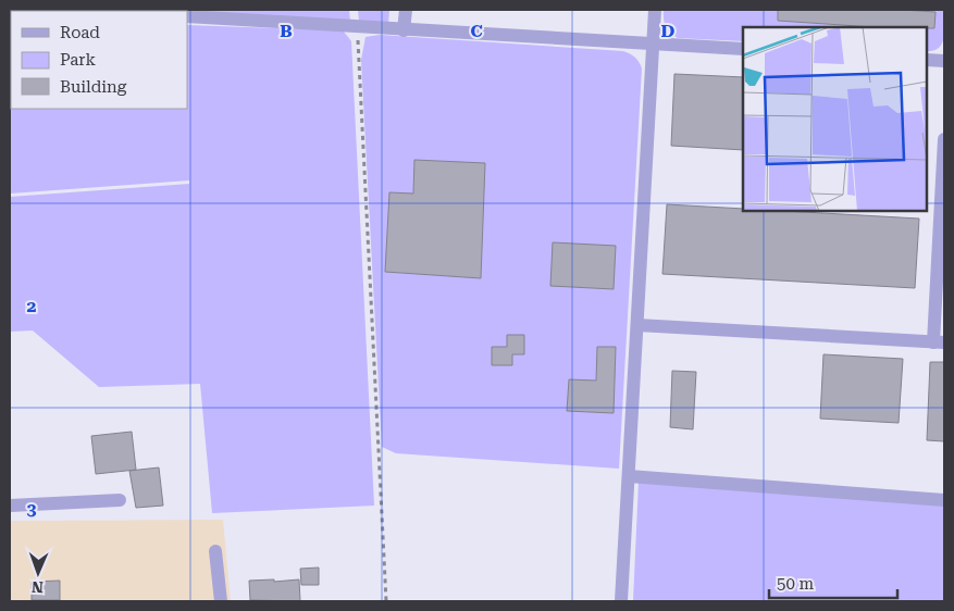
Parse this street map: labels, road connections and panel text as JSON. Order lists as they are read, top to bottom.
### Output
{
  "legend": ["Road", "Park", "Building"],
  "scale_bar": "50 m",
  "north": "bottom",
  "grid": {
    "columns": ["B", "C", "D"],
    "rows": ["2", "3"]
  }
}
